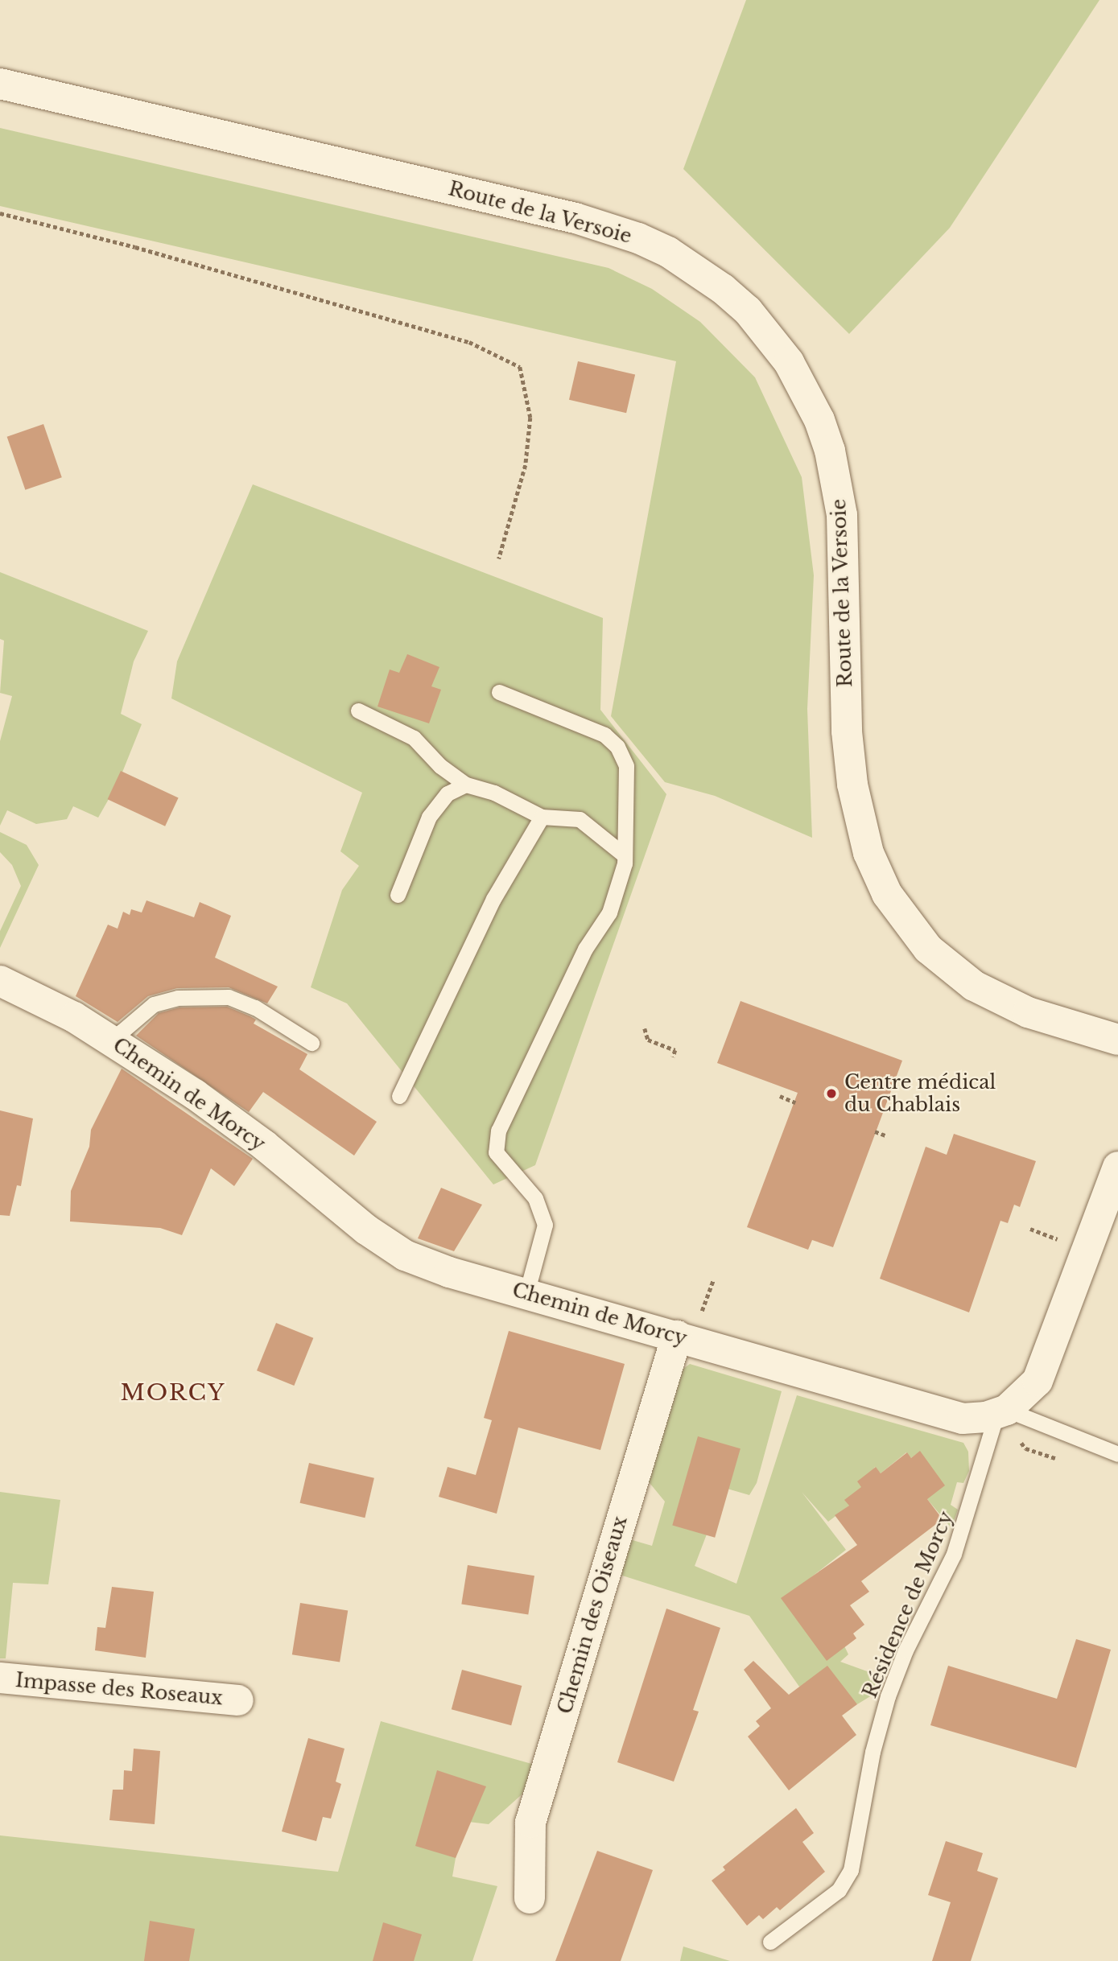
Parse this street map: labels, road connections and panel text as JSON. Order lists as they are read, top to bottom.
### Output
{
  "streets": {
    "street": [
      "Route de la Versoie",
      "Chemin de Morcy",
      "Chemin des Oiseaux",
      "Impasse des Roseaux"
    ],
    "lane": ["Résidence de Morcy"]
  },
  "crossings": [
    ["Chemin de Morcy", "Résidence de Morcy"],
    ["Chemin de Morcy", "Chemin des Oiseaux"]
  ],
  "districts": ["MORCY"],
  "places": ["Centre médical du Chablais"]
}
